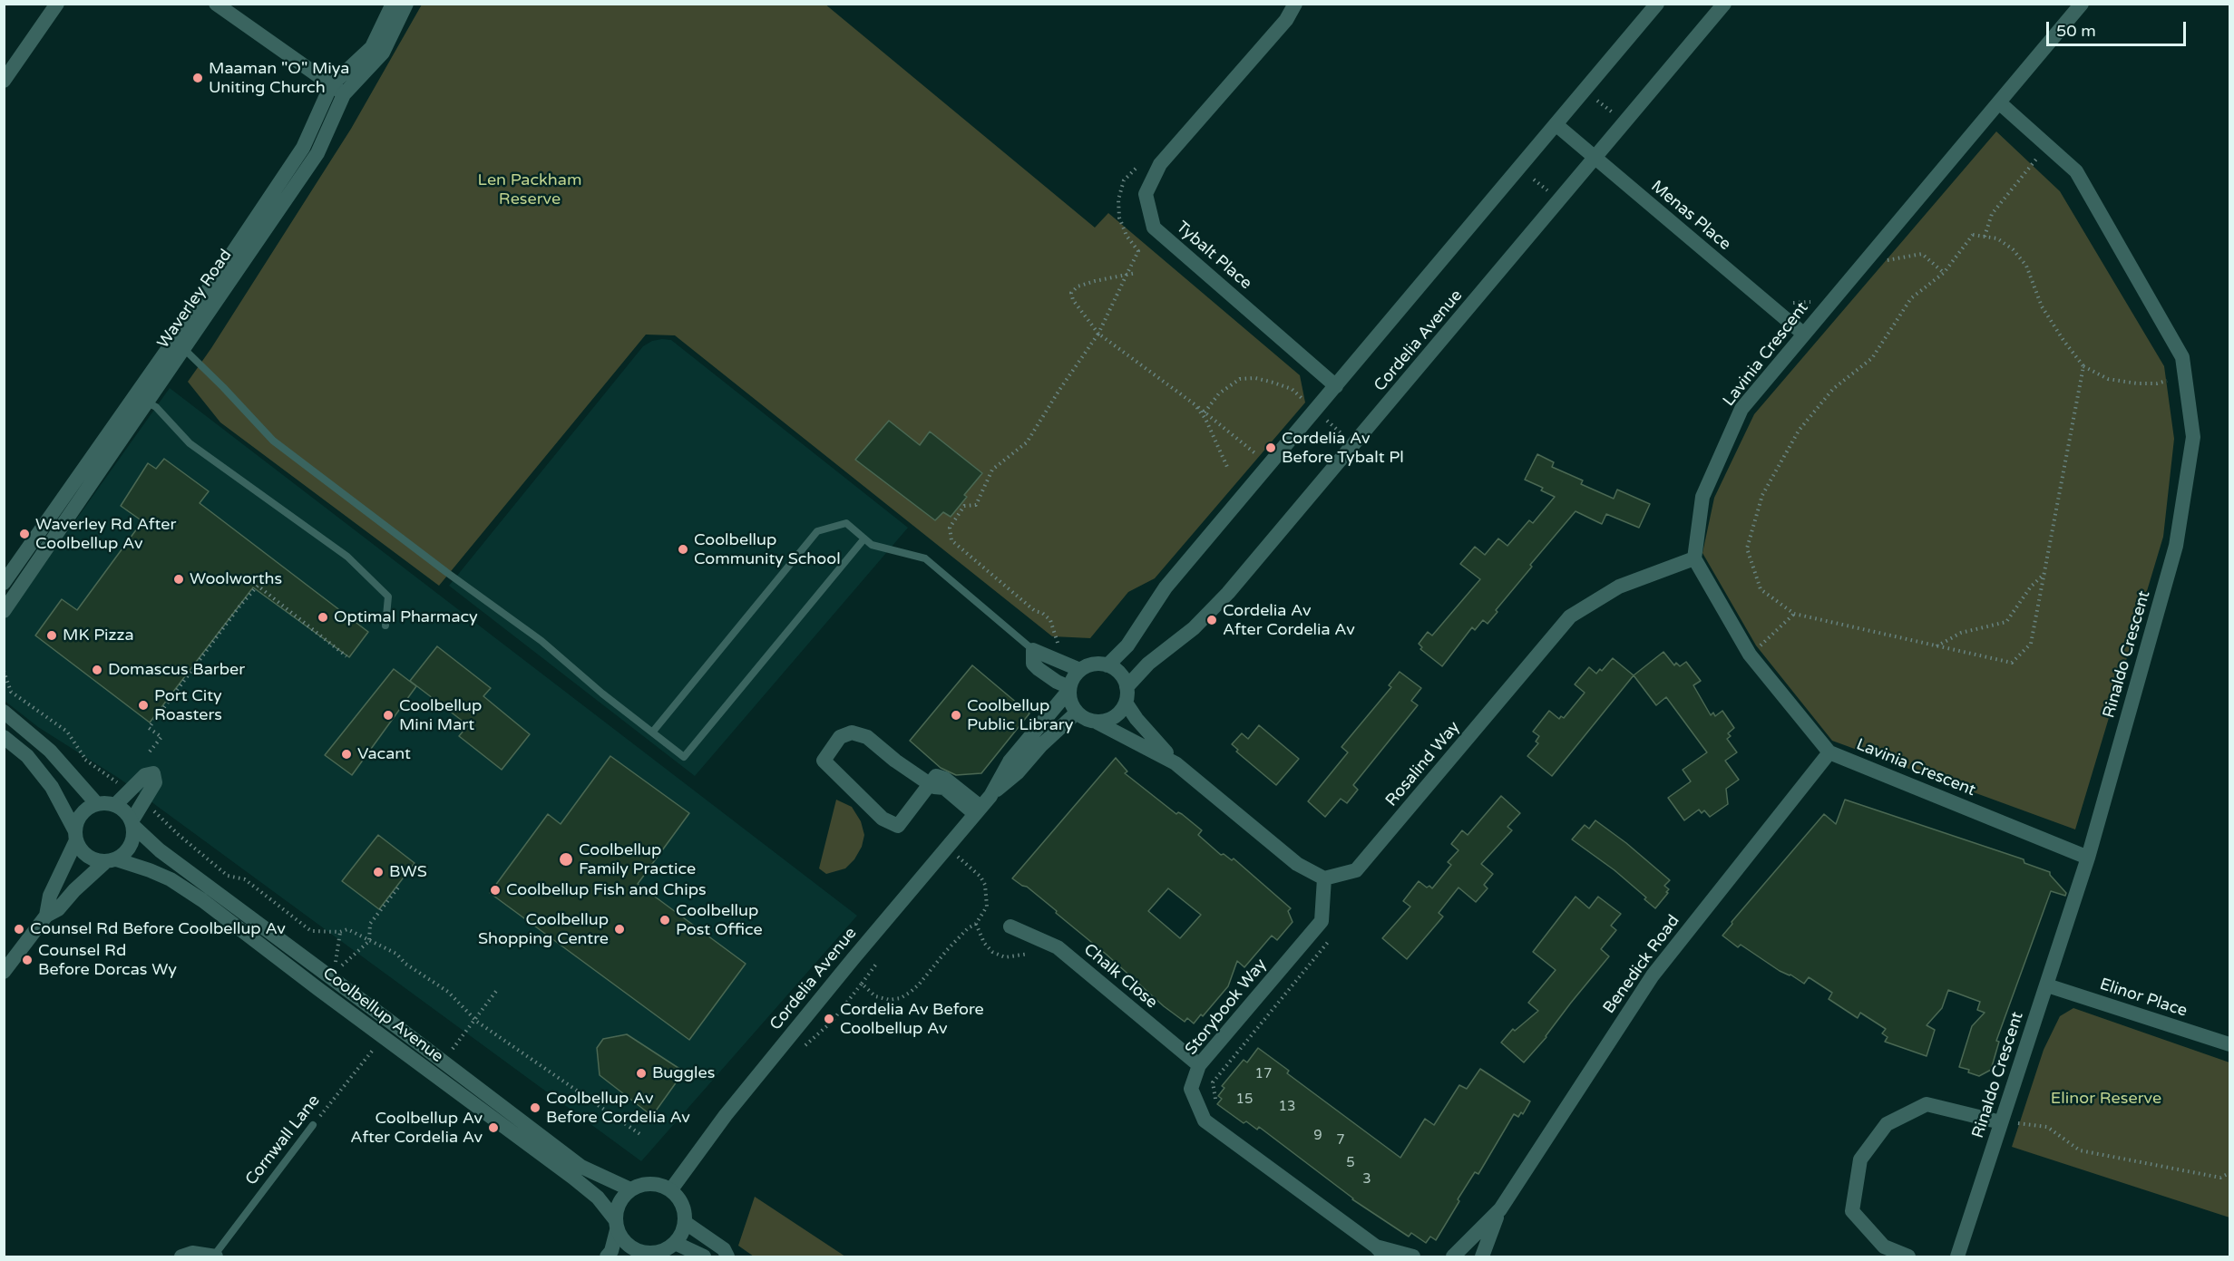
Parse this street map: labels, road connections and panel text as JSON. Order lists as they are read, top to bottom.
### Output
{
  "streets": {
    "street": [
      "Menas Place",
      "Tybalt Place",
      "Waverley Road",
      "Cordelia Avenue",
      "Lavinia Crescent",
      "Rinaldo Crescent",
      "Rosalind Way",
      "Benedick Road",
      "Chalk Close",
      "Elinor Place",
      "Storybook Way",
      "Coolbellup Avenue"
    ],
    "lane": ["Cornwall Lane"]
  },
  "crossings": [
    ["Menas Place", "Cordelia Avenue"],
    ["Menas Place", "Lavinia Crescent"],
    ["Tybalt Place", "Cordelia Avenue"],
    ["Cordelia Avenue", "Coolbellup Avenue"],
    ["Lavinia Crescent", "Rinaldo Crescent"],
    ["Lavinia Crescent", "Rosalind Way"],
    ["Lavinia Crescent", "Benedick Road"],
    ["Rinaldo Crescent", "Elinor Place"],
    ["Rosalind Way", "Storybook Way"],
    ["Chalk Close", "Storybook Way"]
  ],
  "parks": ["Len Packham Reserve", "Elinor Reserve"],
  "places": [
    "Maaman \"O\" Miya Uniting Church",
    "Cordelia Av Before Tybalt Pl",
    "Waverley Rd After Coolbellup Av",
    "Coolbellup Community School",
    "Woolworths",
    "Optimal Pharmacy",
    "Cordelia Av After Cordelia Av",
    "MK Pizza",
    "Domascus Barber",
    "Port City Roasters",
    "Coolbellup Mini Mart",
    "Coolbellup Public Library",
    "Vacant",
    "Coolbellup Family Practice",
    "BWS",
    "Coolbellup Fish and Chips",
    "Coolbellup Post Office",
    "Counsel Rd Before Coolbellup Av",
    "Coolbellup Shopping Centre",
    "Counsel Rd Before Dorcas Wy",
    "Cordelia Av Before Coolbellup Av",
    "Buggles",
    "Coolbellup Av Before Cordelia Av",
    "Coolbellup Av After Cordelia Av"
  ],
  "house_numbers": [
    "17",
    "15",
    "13",
    "9",
    "7",
    "5",
    "3"
  ],
  "scale_bar": "50 m"
}
